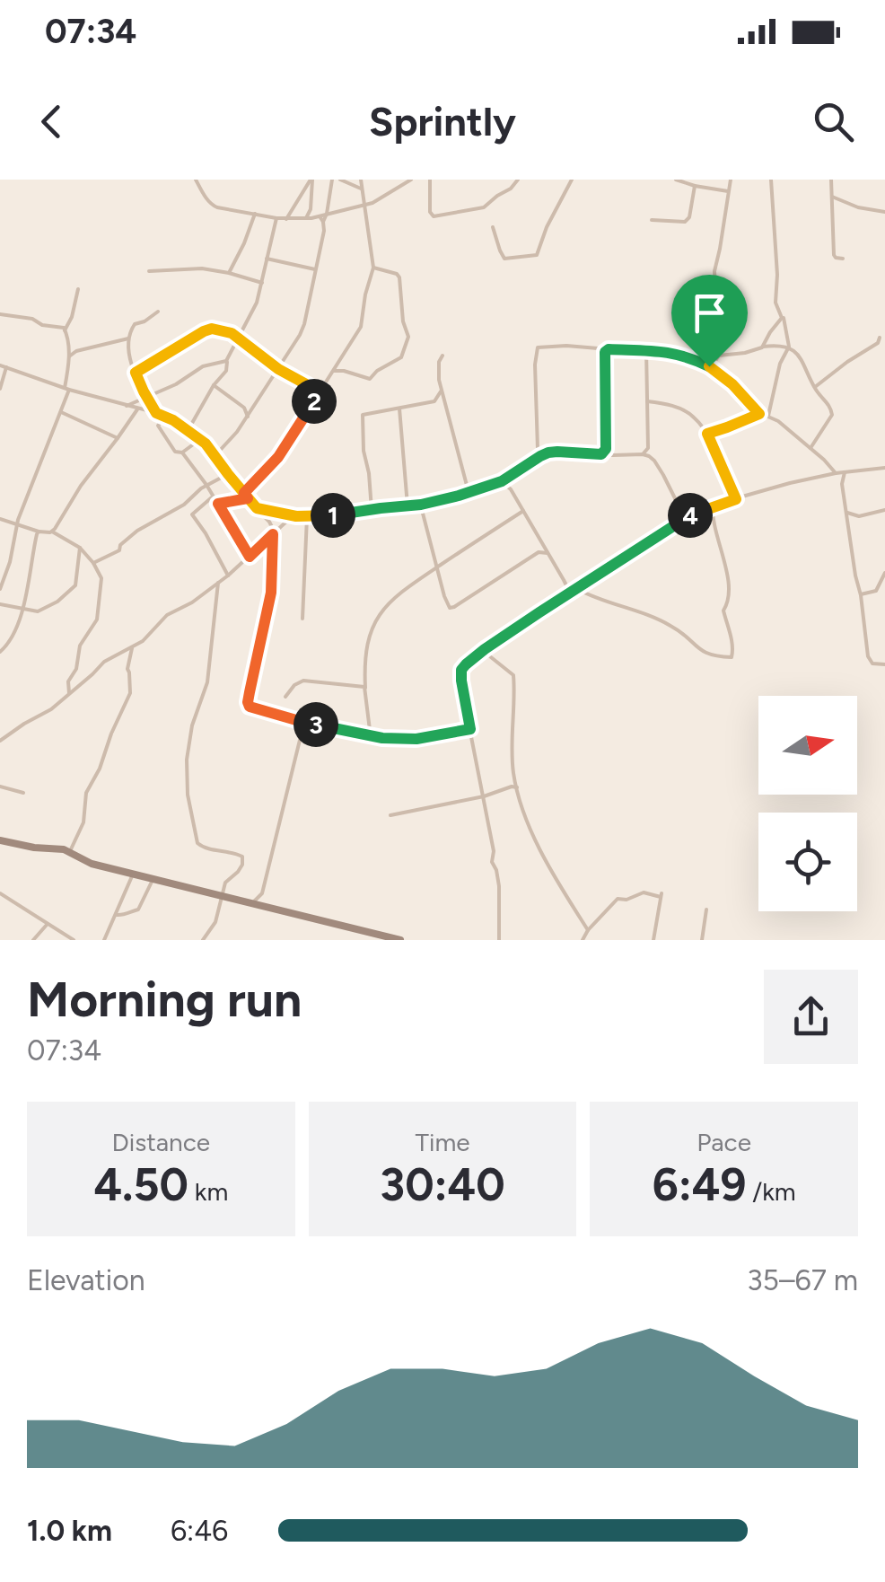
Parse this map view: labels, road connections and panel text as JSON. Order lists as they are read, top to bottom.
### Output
{
  "north": "right",
  "page": {
    "status": "07:34",
    "header": "Sprintly",
    "pins": [
      "2",
      "1",
      "4",
      "3"
    ],
    "heading": ["Morning run", "07:34"],
    "stats": [
      ["Distance", "4.50 km"],
      ["Time", "30:40"],
      ["Pace", "6:49 /km"]
    ],
    "chart": ["Elevation", "35–67 m"],
    "list": [
      {
        "name": "1.0 km",
        "note": "6:46"
      }
    ]
  }
}
